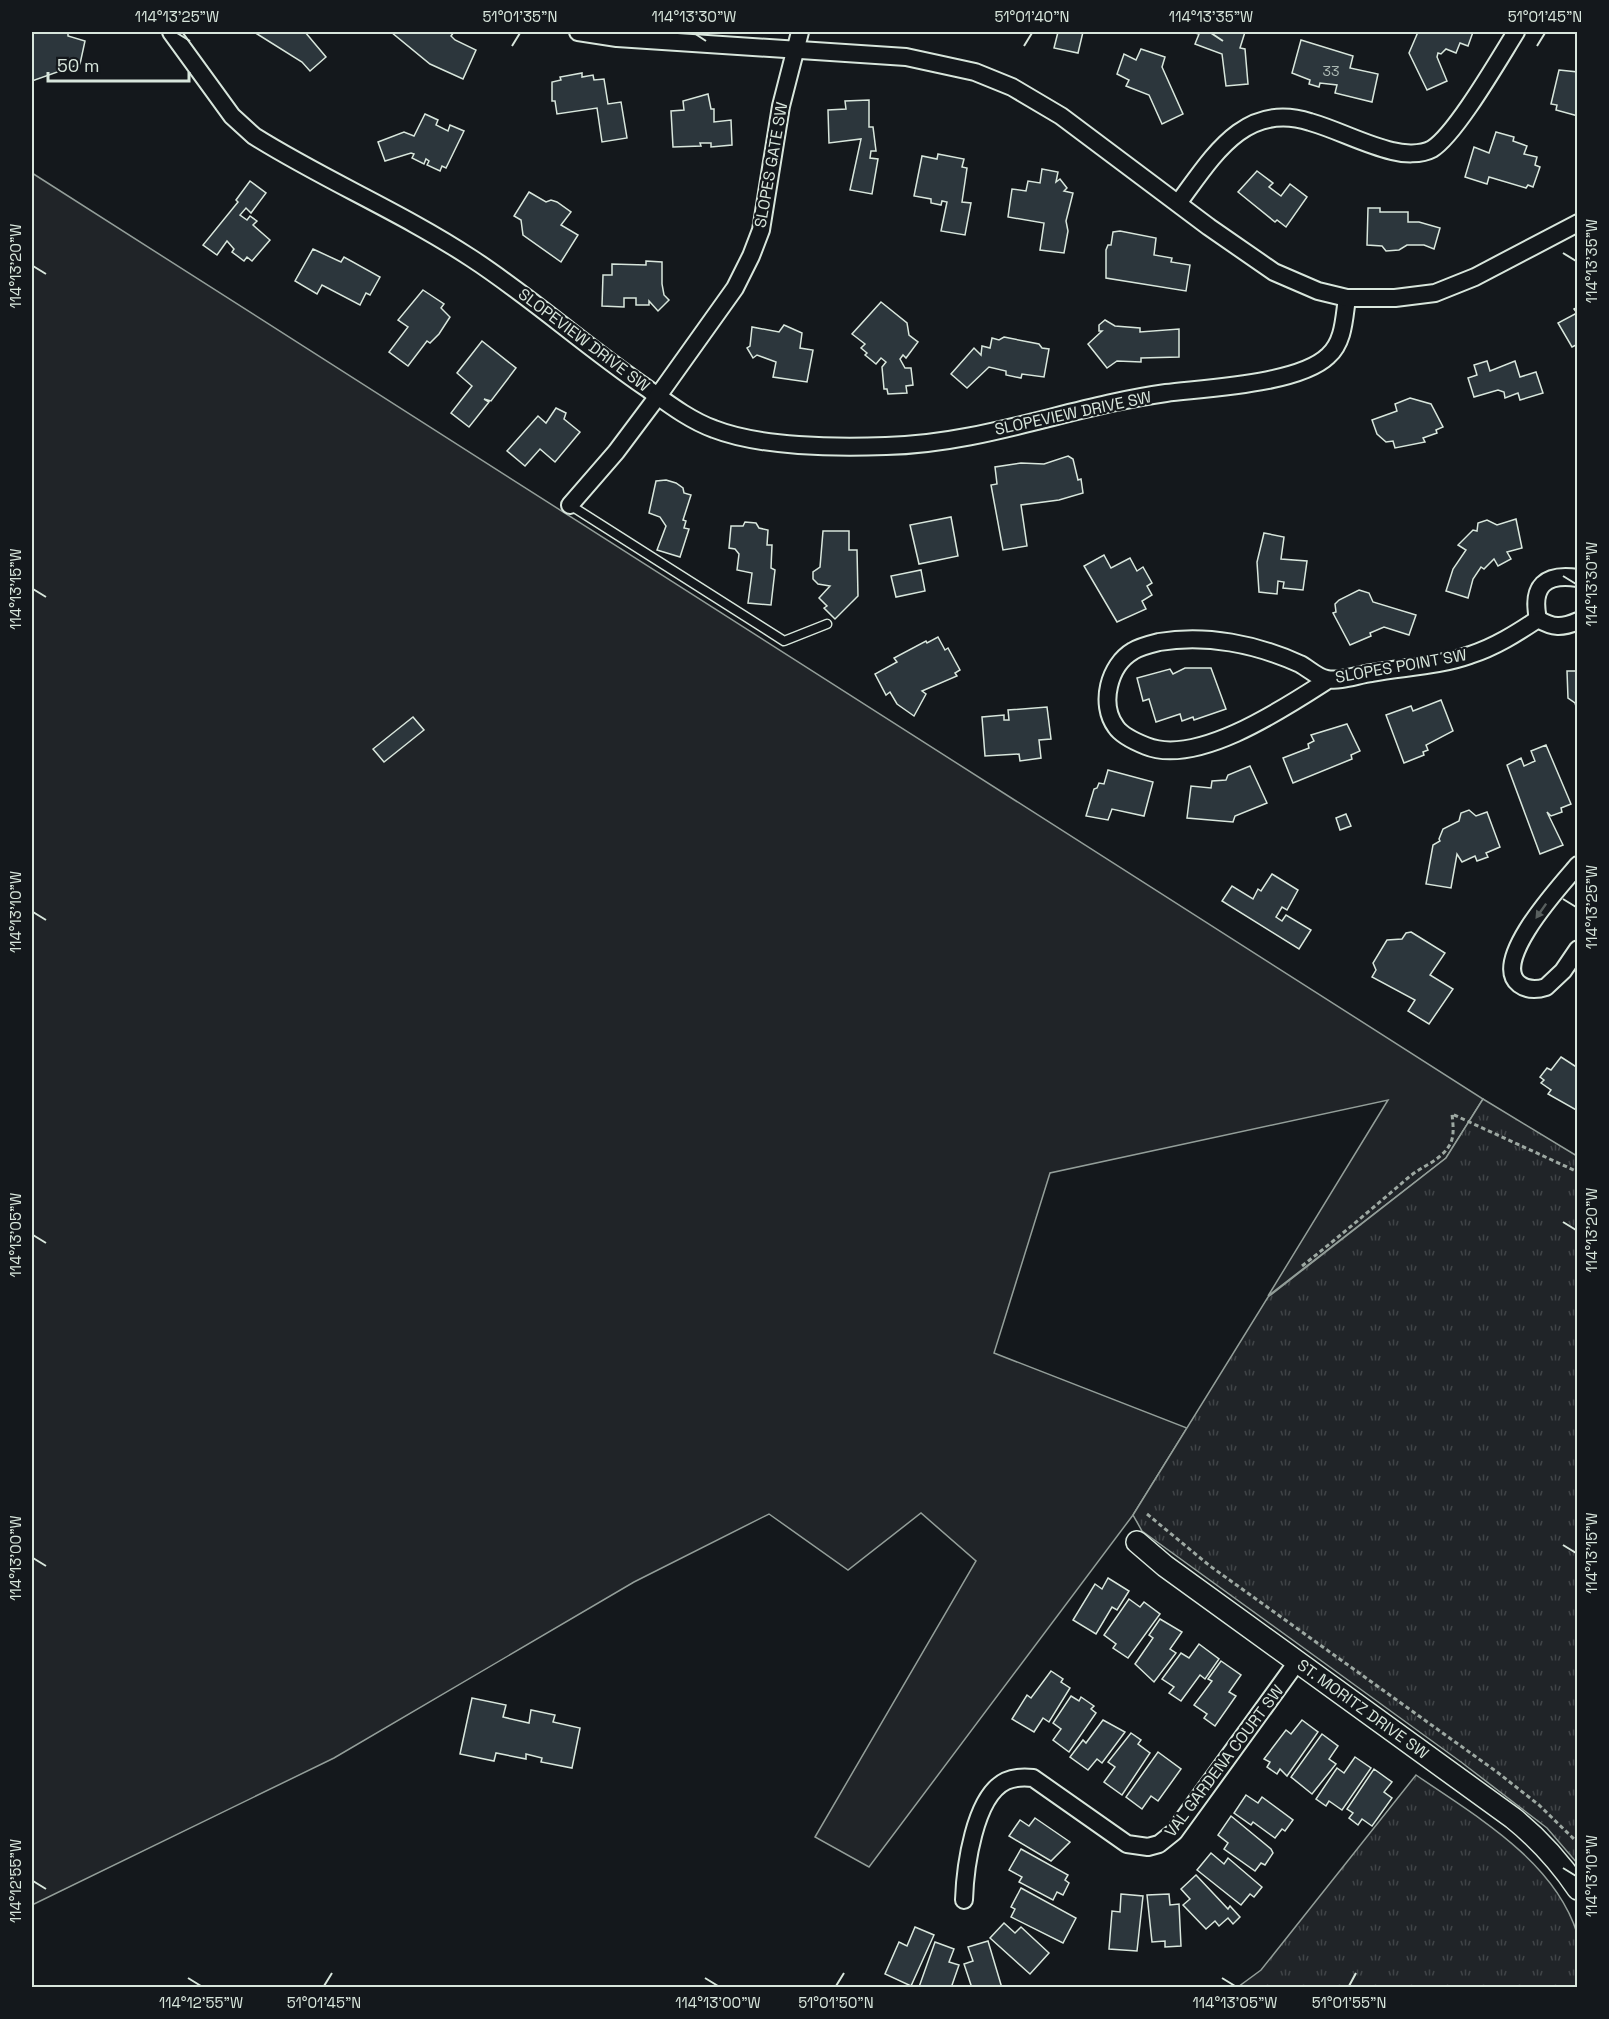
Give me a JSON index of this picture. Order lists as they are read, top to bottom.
{
  "streets": {
    "street": [
      "SLOPES GATE SW",
      "SLOPEVIEW DRIVE SW",
      "SLOPES POINT SW",
      "ST. MORITZ DRIVE SW",
      "VAL GARDENA COURT SW"
    ]
  },
  "crossings": [
    ["SLOPES GATE SW", "SLOPEVIEW DRIVE SW"],
    ["ST. MORITZ DRIVE SW", "VAL GARDENA COURT SW"]
  ],
  "house_numbers": ["33"],
  "scale_bar": "50 m",
  "coordinates": [
    "114°13'25\"W",
    "51°01'35\"N",
    "114°13'30\"W",
    "51°01'40\"N",
    "114°13'35\"W",
    "51°01'45\"N",
    "114°13'20\"W",
    "114°13'15\"W",
    "114°13'10\"W",
    "114°13'05\"W",
    "114°13'00\"W",
    "114°12'55\"W",
    "51°01'50\"N",
    "51°01'55\"N"
  ]
}
